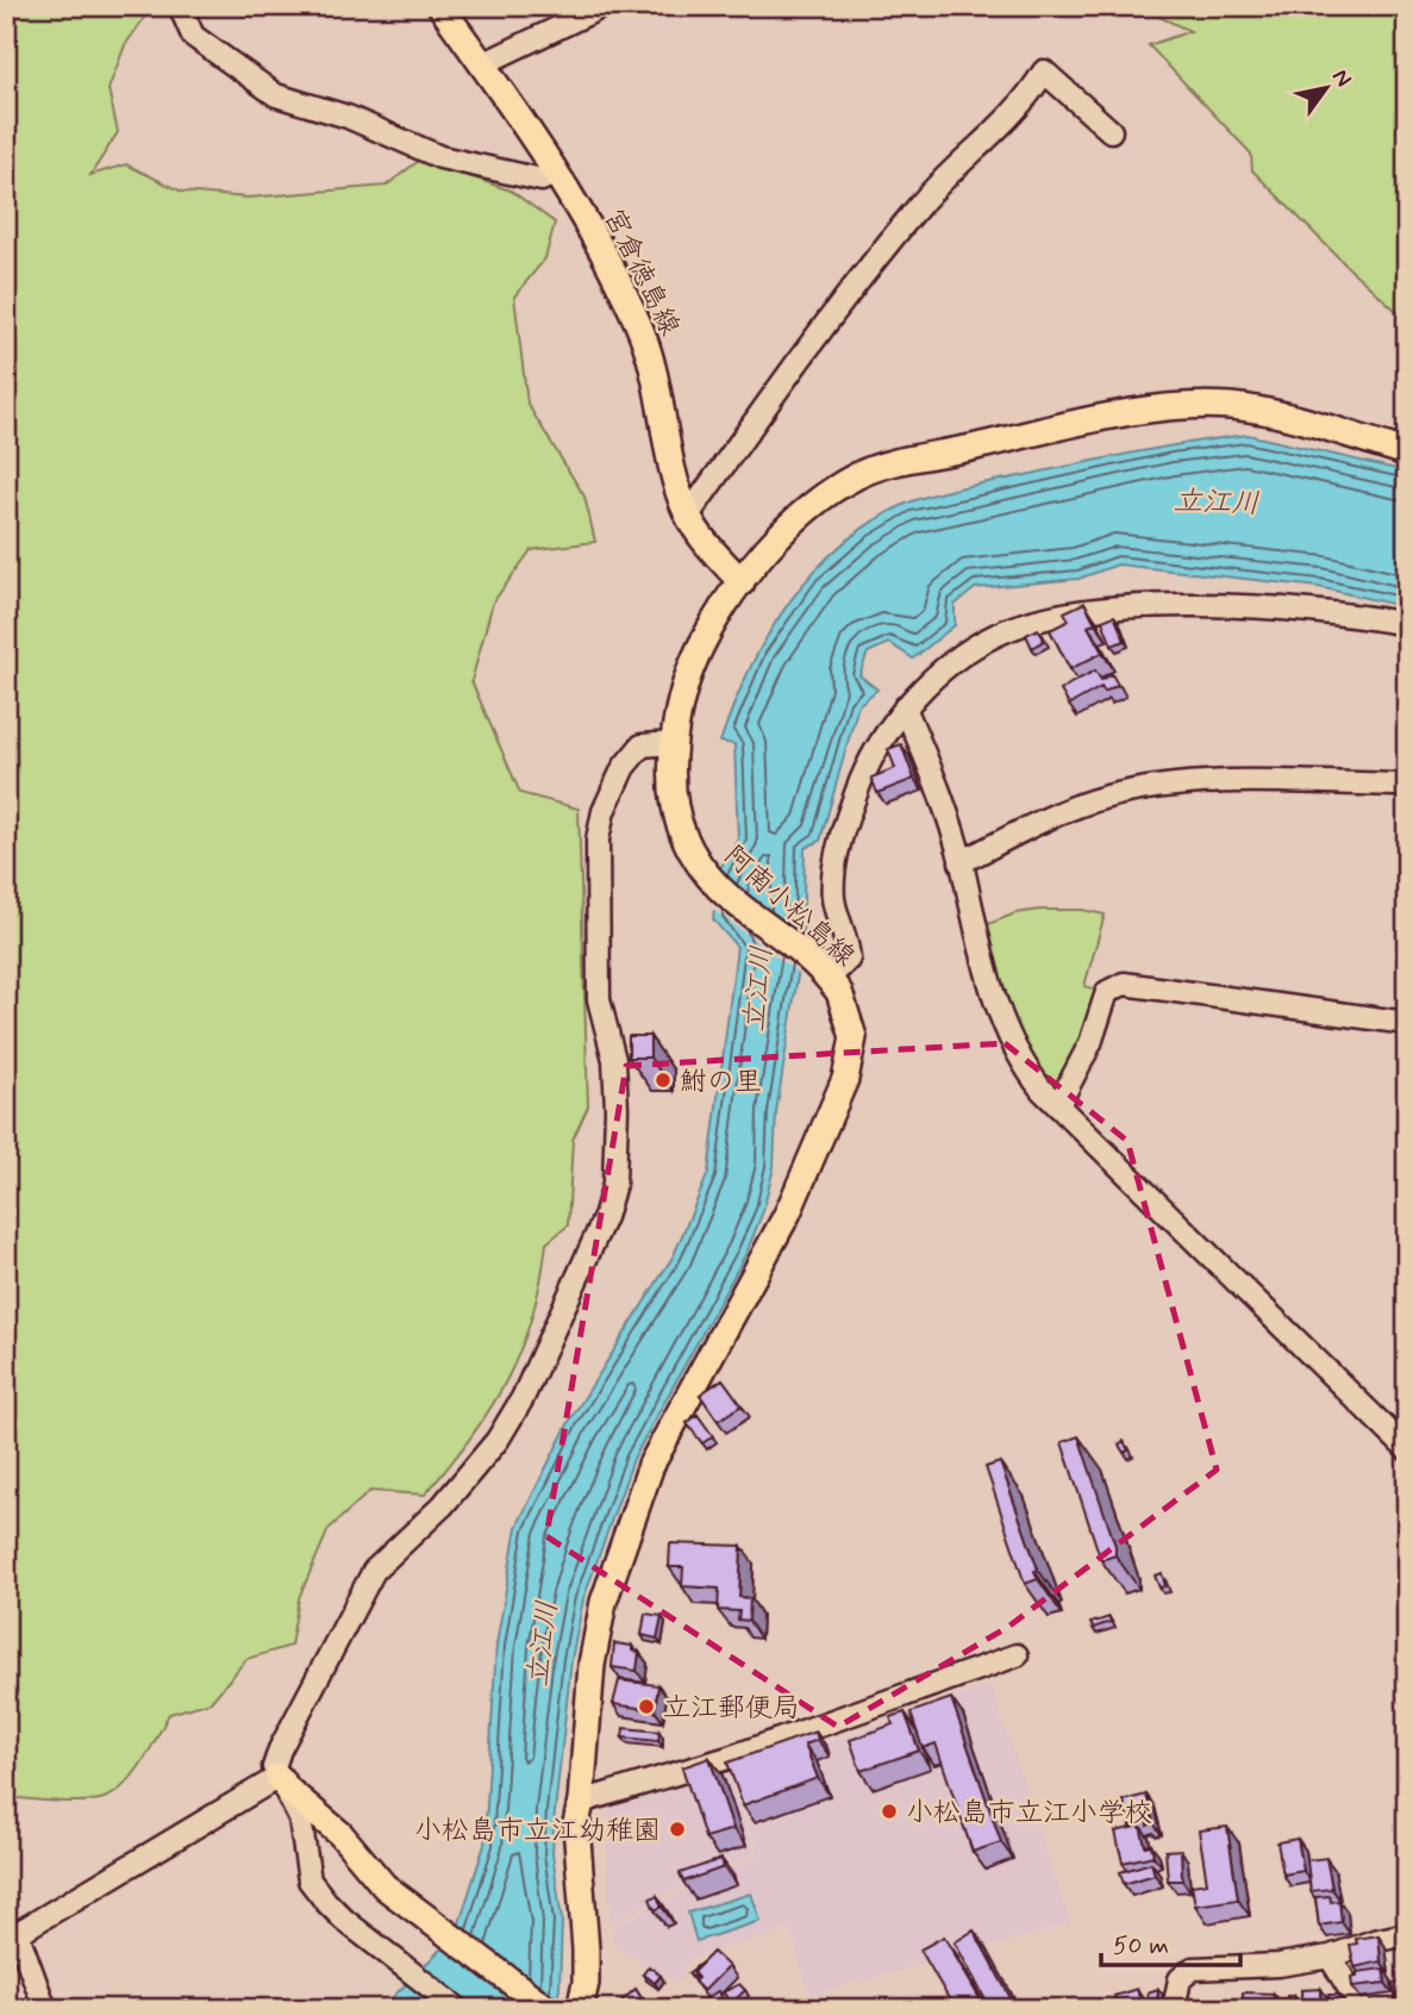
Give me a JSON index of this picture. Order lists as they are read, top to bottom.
{
  "streets": {
    "main road": ["宮倉徳島線", "阿南小松島線"]
  },
  "crossings": [
    ["宮倉徳島線", "阿南小松島線"]
  ],
  "water": ["立江川"],
  "places": [
    "鮒の里",
    "立江郵便局",
    "小松島市立江小学校",
    "小松島市立江幼稚園"
  ],
  "scale_bar": "50 m",
  "north": "top right"
}
